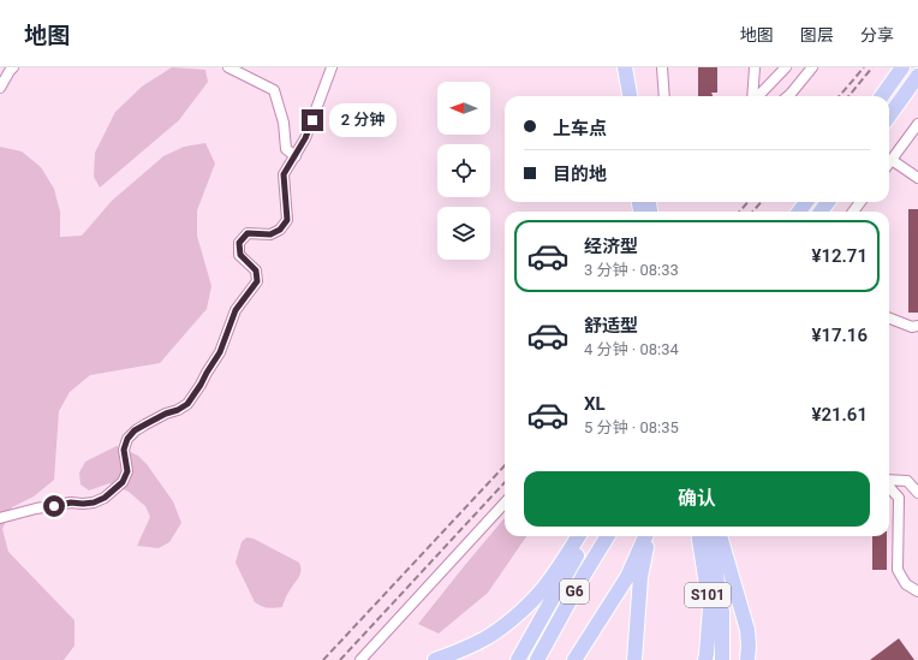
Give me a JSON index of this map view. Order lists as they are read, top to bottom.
{
  "streets": {
    "highway": ["G6", "S101"]
  },
  "north": "left",
  "page": {
    "header": "地图",
    "nav": ["地图", "图层", "分享"],
    "banner": ["上车点", "目的地"],
    "bubble": "2 分钟",
    "list": [
      {
        "name": "经济型",
        "note": "3 分钟 · 08:33",
        "value": "¥12.71"
      },
      {
        "name": "舒适型",
        "note": "4 分钟 · 08:34",
        "value": "¥17.16"
      },
      {
        "name": "XL",
        "note": "5 分钟 · 08:35",
        "value": "¥21.61"
      }
    ],
    "buttons": "确认"
  }
}
